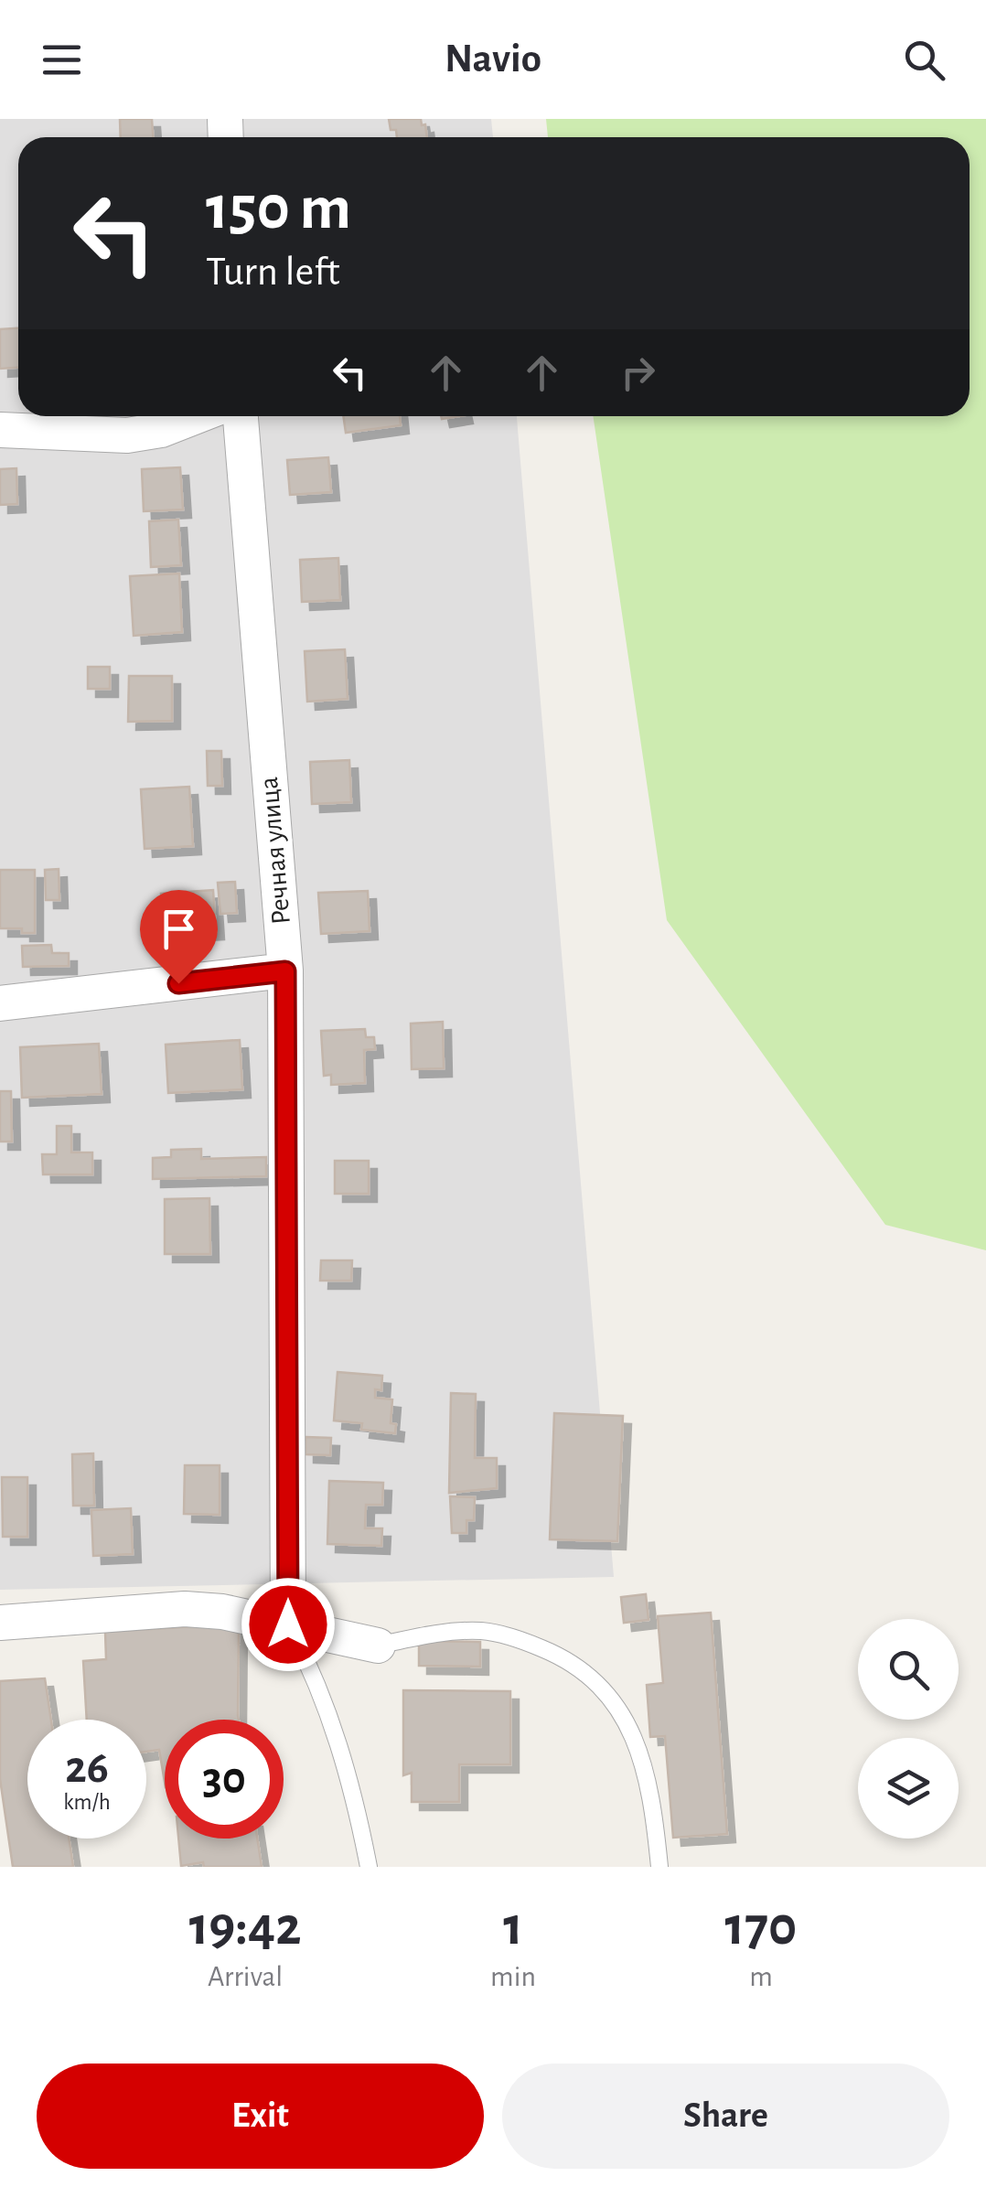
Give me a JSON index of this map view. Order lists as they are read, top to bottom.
{
  "streets": {
    "street": ["Речная улица"]
  },
  "page": {
    "header": "Navio",
    "turn": ["150 m", "Turn left"],
    "speed": "26 km/h",
    "limit": "30",
    "eta": [
      "19:42",
      "Arrival",
      "1",
      "min",
      "170",
      "m"
    ],
    "buttons": ["Exit", "Share"]
  }
}
